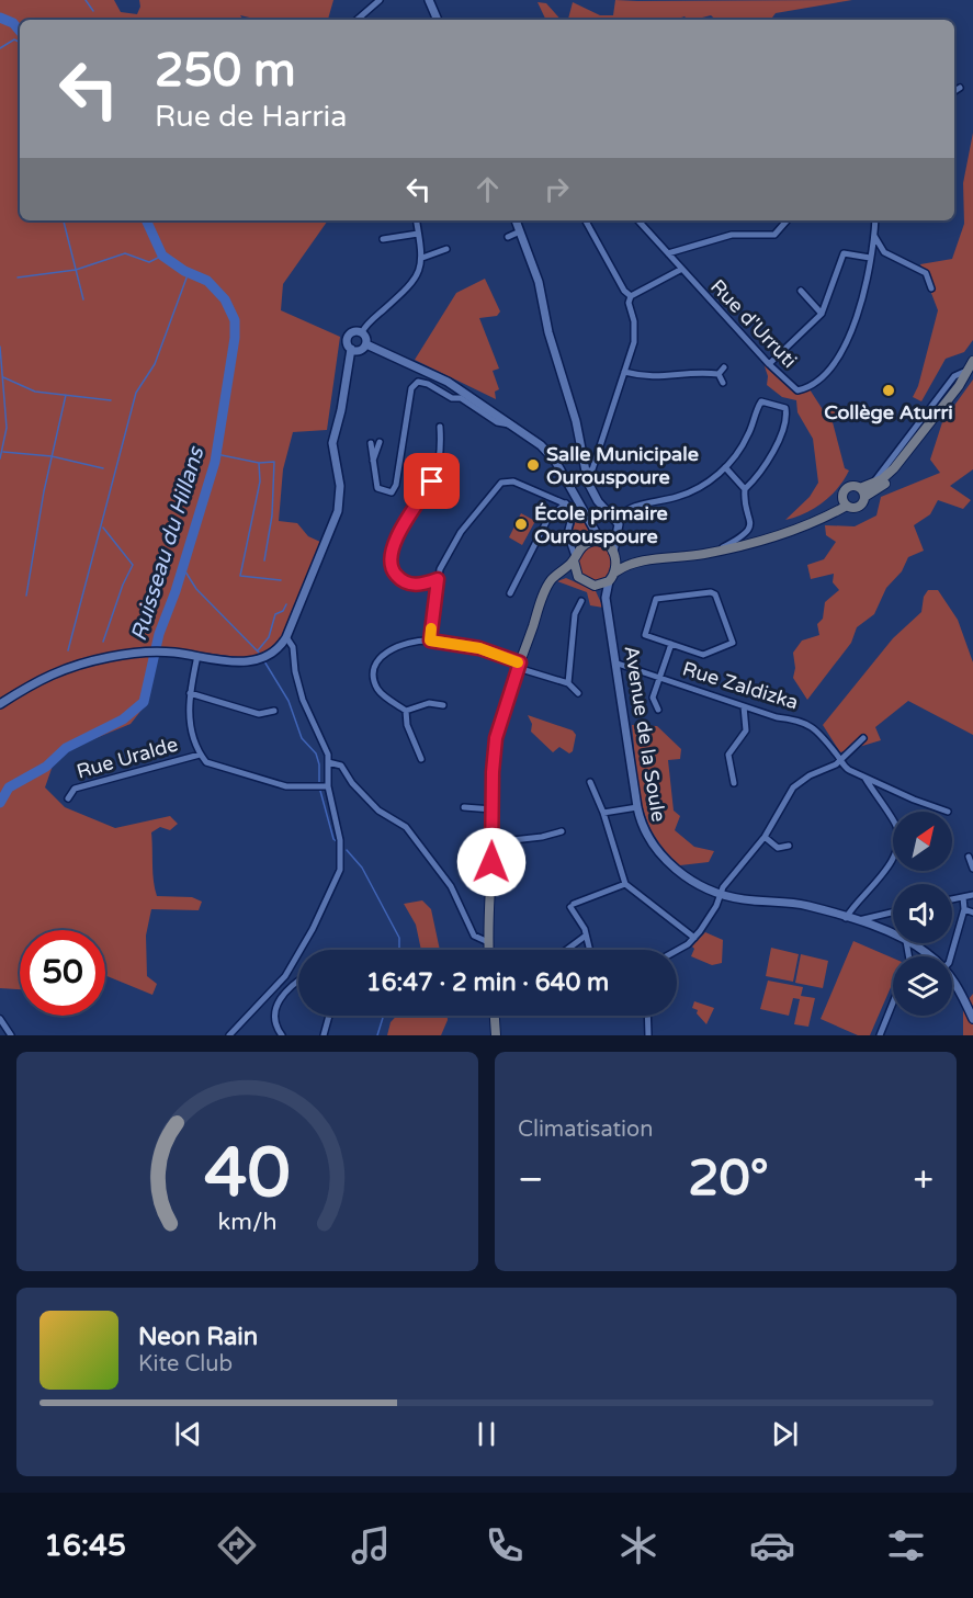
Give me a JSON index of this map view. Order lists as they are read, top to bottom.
{
  "streets": {
    "street": [
      "Rue d'Urruti",
      "Rue Zaldizka",
      "Avenue de la Soule",
      "Rue Uralde"
    ]
  },
  "crossings": [
    ["Rue Zaldizka", "Avenue de la Soule"]
  ],
  "water": ["Ruisseau du Hillans"],
  "places": ["Collège Aturri", "Salle Municipale Ourouspoure", "École primaire Ourouspoure"],
  "north": "top right",
  "page": {
    "turn": ["250 m", "Rue de Harria"],
    "limit": "50",
    "trip": "16:47 · 2 min · 640 m",
    "tile": "Climatisation",
    "heat": ["−", "20°", "+"],
    "song": ["Neon Rain", "Kite Club"],
    "tabs": "16:45",
    "gauge": ["40", "km/h"]
  }
}
